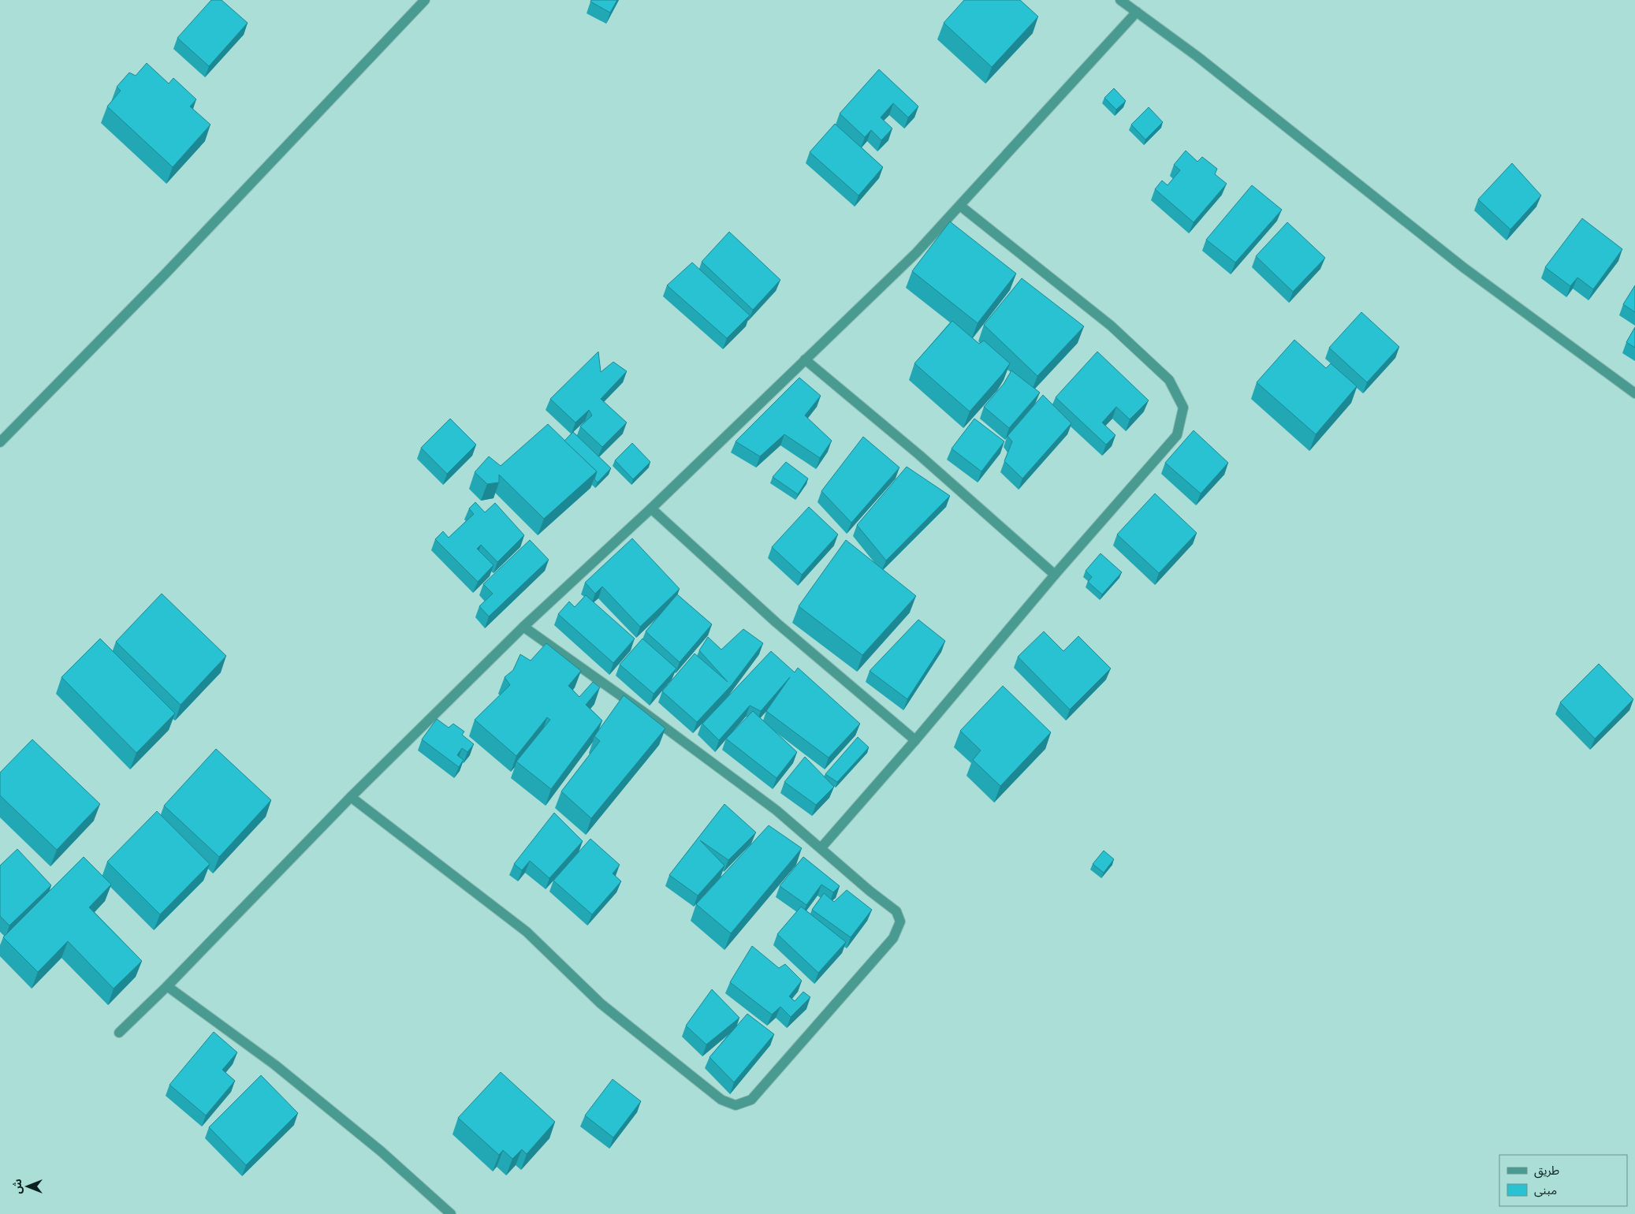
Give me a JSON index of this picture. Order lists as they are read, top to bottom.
{
  "legend": ["طريق", "مبنى"],
  "north": "left"
}
